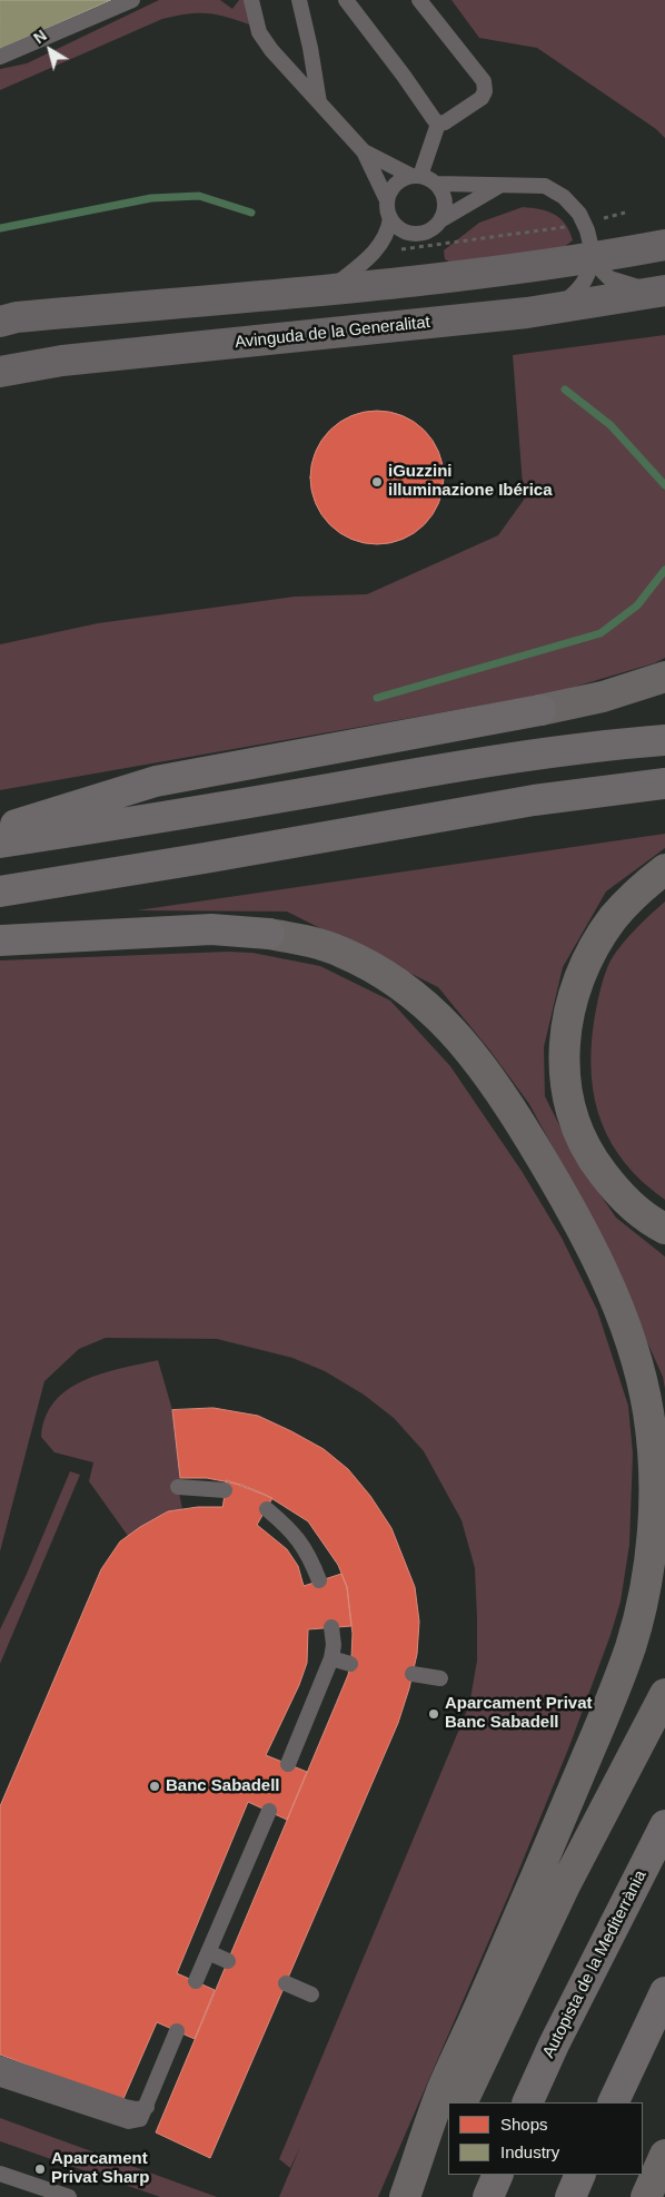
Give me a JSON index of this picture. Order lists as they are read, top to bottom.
{
  "streets": {
    "highway": ["Autopista de la Mediterrània"],
    "street": ["Avinguda de la Generalitat"]
  },
  "places": [
    "iGuzzini illuminazione Ibérica",
    "Aparcament Privat Banc Sabadell",
    "Banc Sabadell",
    "Aparcament Privat Sharp"
  ],
  "legend": ["Shops", "Industry"],
  "north": "top left"
}
